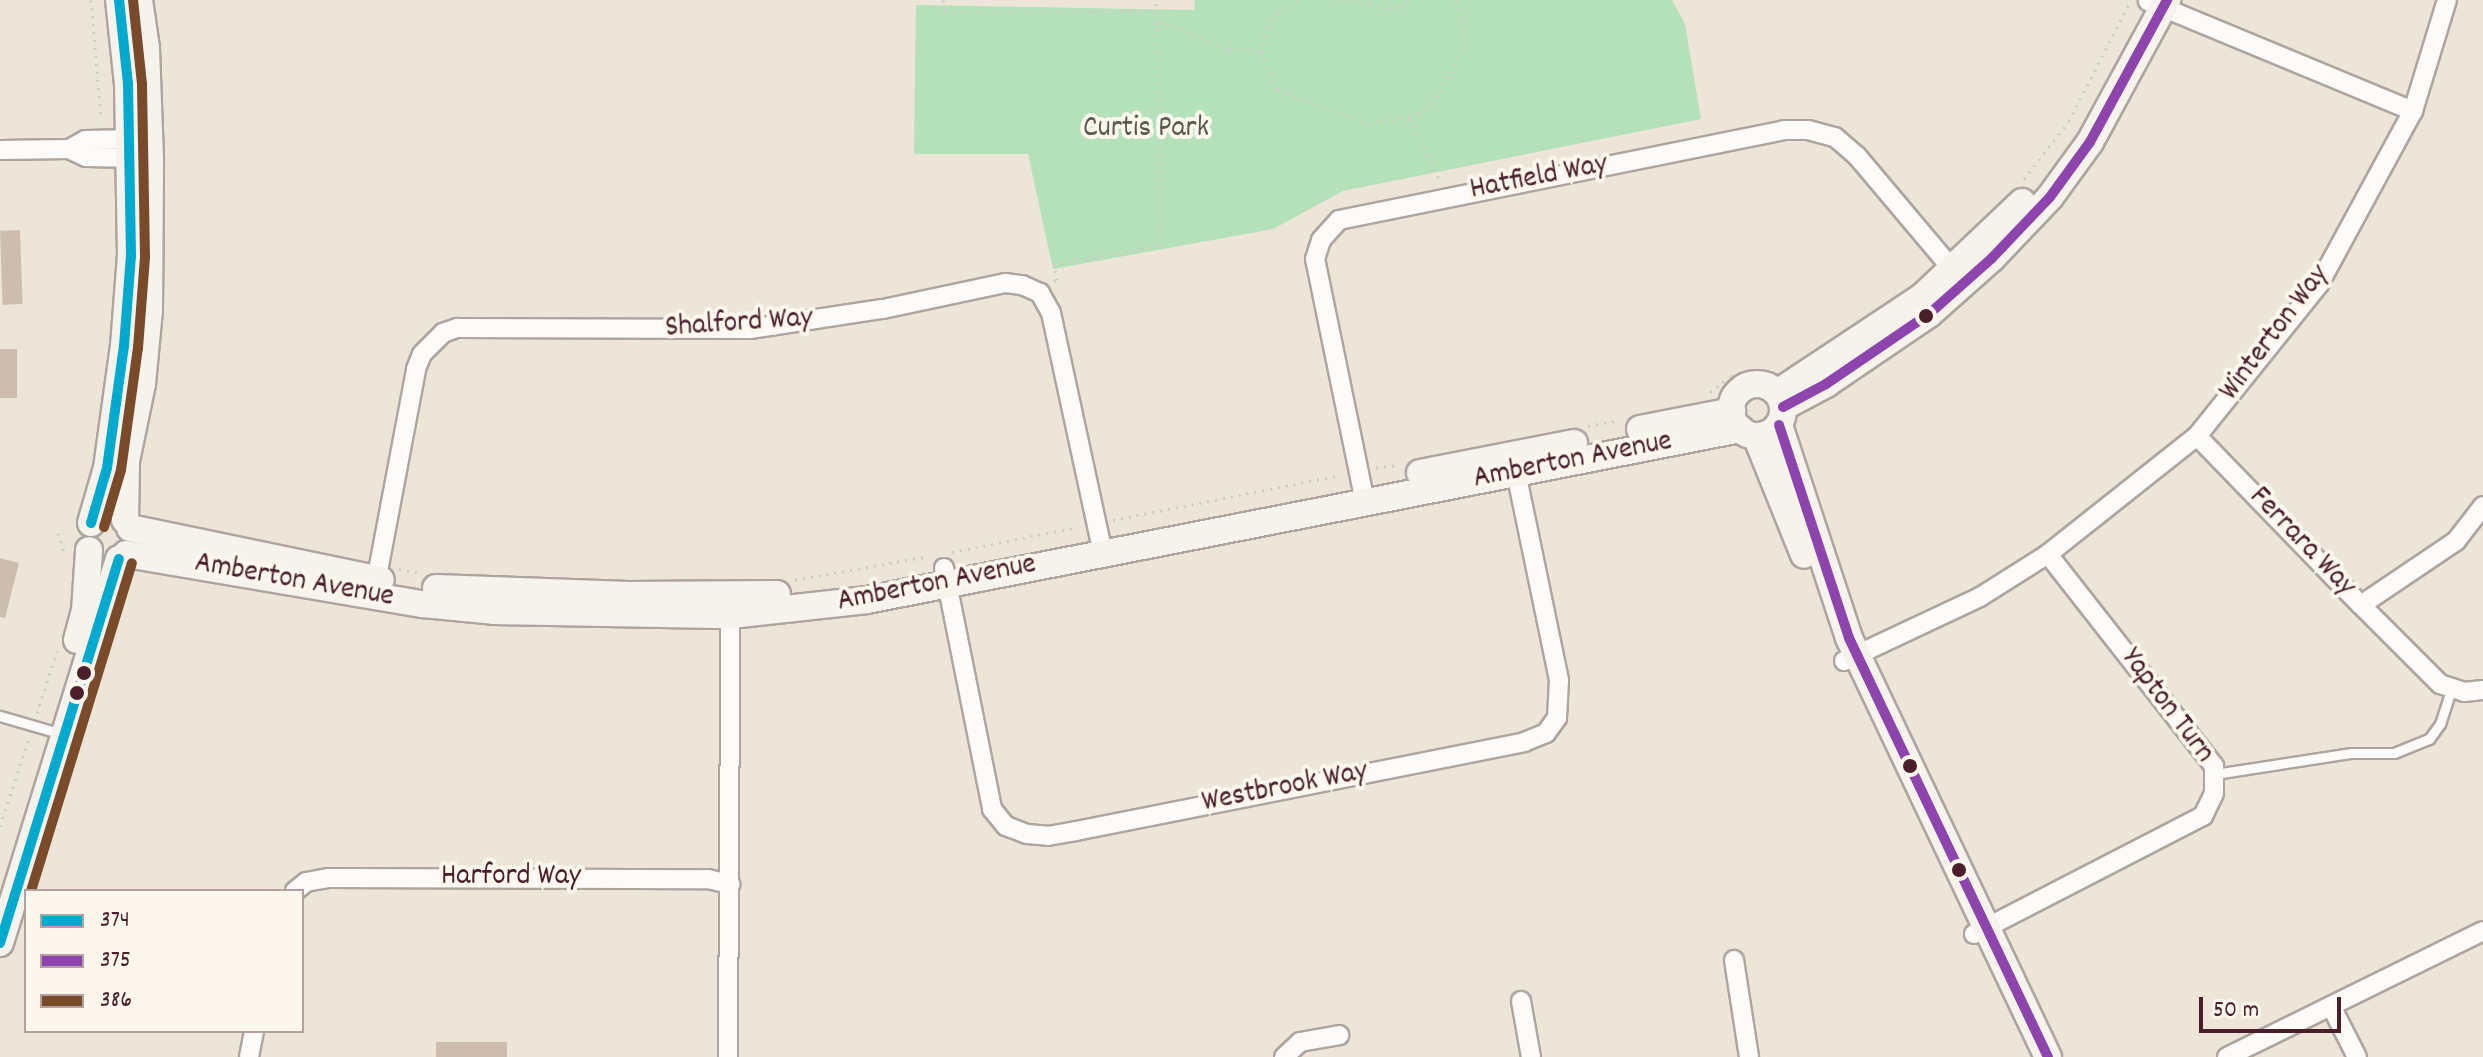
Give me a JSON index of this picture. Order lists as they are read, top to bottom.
{
  "streets": {
    "street": [
      "Hatfield Way",
      "Shalford Way",
      "Winterton Way",
      "Amberton Avenue",
      "Ferrara Way",
      "Yapton Turn",
      "Westbrook Way",
      "Harford Way"
    ]
  },
  "crossings": [
    ["Hatfield Way", "Amberton Avenue"],
    ["Shalford Way", "Amberton Avenue"],
    ["Winterton Way", "Ferrara Way"],
    ["Winterton Way", "Yapton Turn"],
    ["Amberton Avenue", "Westbrook Way"]
  ],
  "parks": ["Curtis Park"],
  "lines": ["transit line 374", "transit line 375", "transit line 386"],
  "legend": ["374", "375", "386"],
  "scale_bar": "50 m"
}
